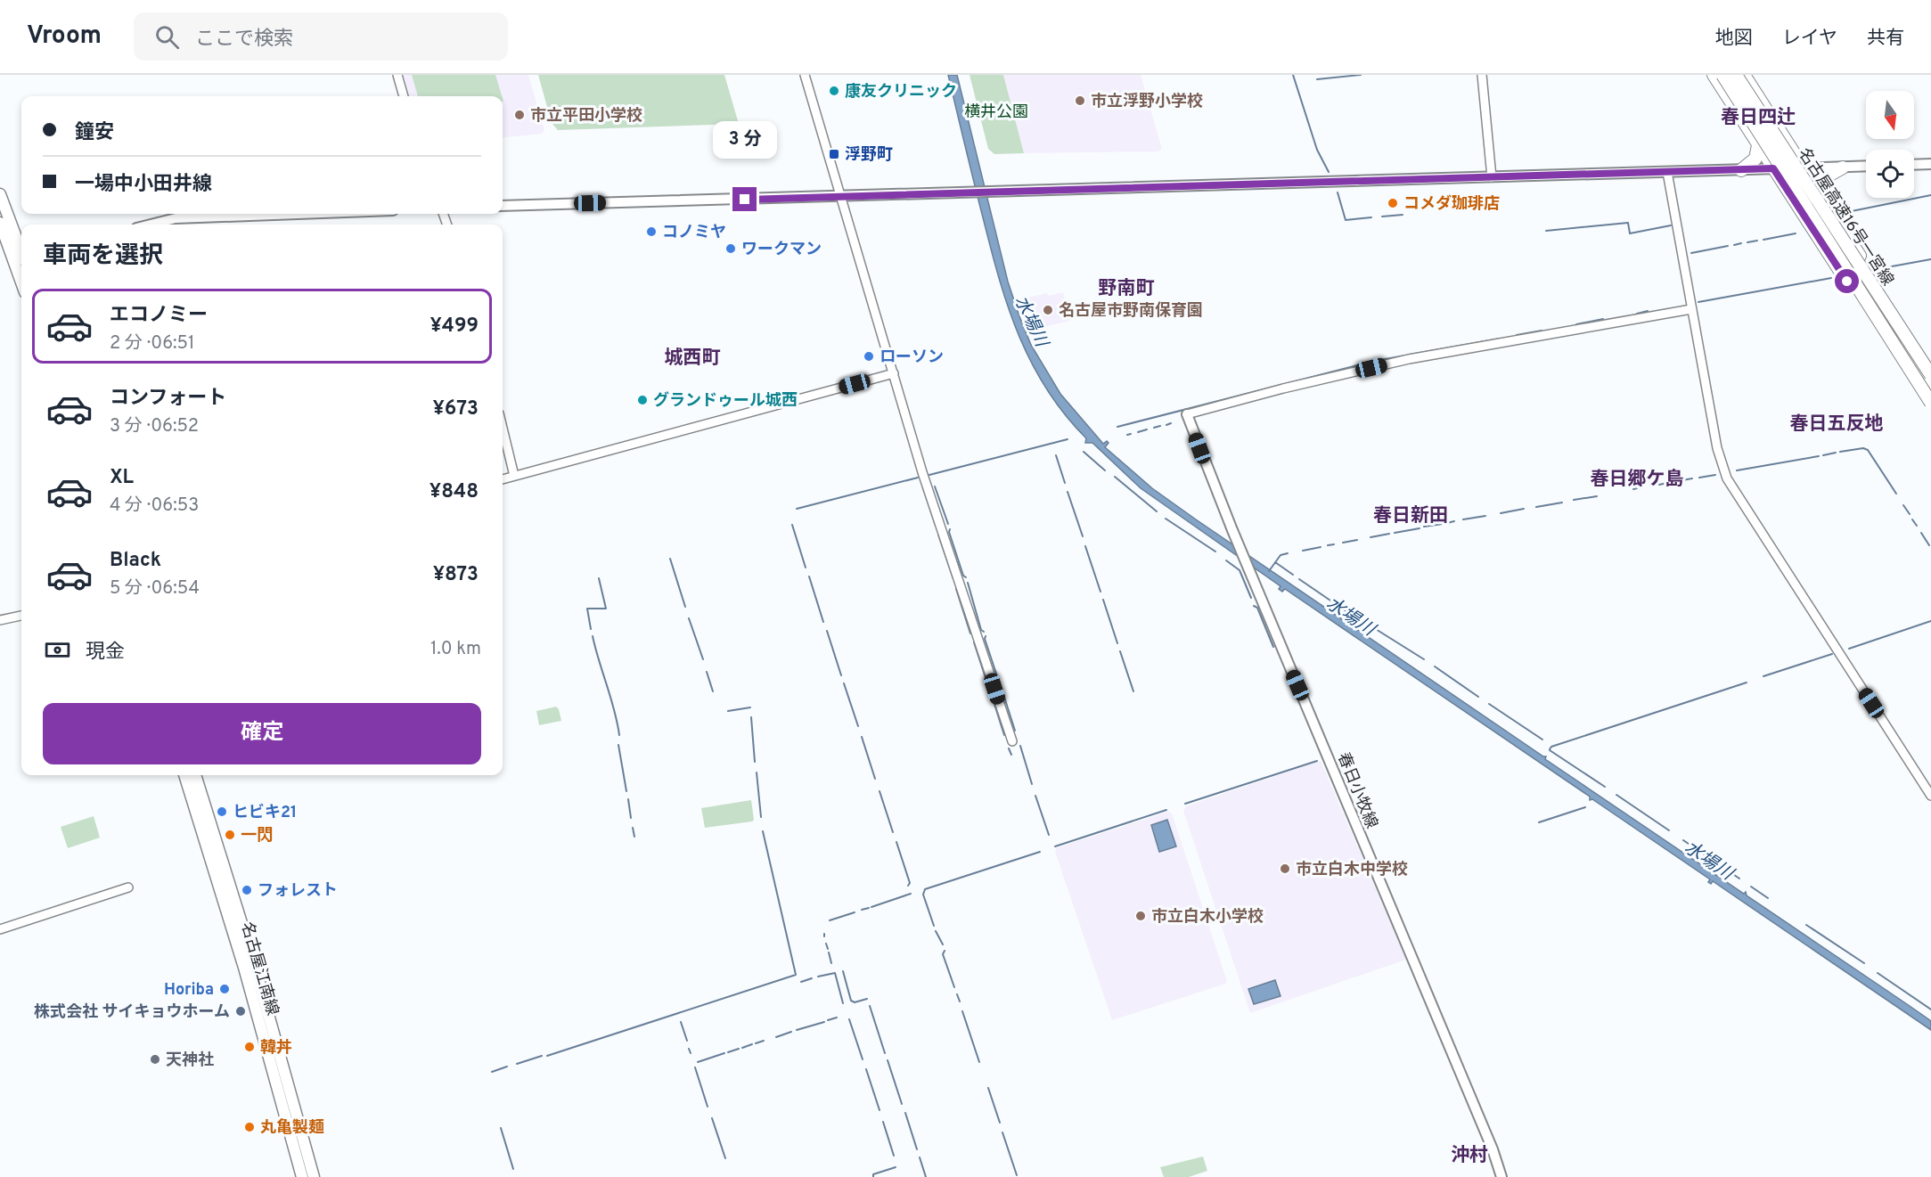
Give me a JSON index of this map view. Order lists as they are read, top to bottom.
{
  "streets": {
    "highway": ["名古屋高速16号一宮線"],
    "main road": ["春日小牧線", "名古屋江南線"]
  },
  "districts": [
    "春日四辻",
    "野南町",
    "城西町",
    "春日五反地",
    "春日郷ケ島",
    "春日新田",
    "沖村"
  ],
  "water": ["水場川"],
  "parks": ["横井公園"],
  "places": {
    "other": [
      "康友クリニック",
      "市立浮野小学校",
      "市立平田小学校",
      "コメダ珈琲店",
      "コノミヤ",
      "ワークマン",
      "名古屋市野南保育園",
      "ローソン",
      "グランドゥール城西",
      "ヒビキ21",
      "一閃",
      "市立白木中学校",
      "フォレスト",
      "市立白木小学校",
      "Horiba",
      "株式会社 サイキョウホーム",
      "韓丼",
      "天神社",
      "丸亀製麺"
    ],
    "transit": ["浮野町"]
  },
  "north": "bottom",
  "page": {
    "header": "Vroom",
    "search": "ここで検索",
    "nav": ["地図", "レイヤ", "共有"],
    "banner": ["鐘安", "一場中小田井線"],
    "bubble": "3 分",
    "heading": "車両を選択",
    "list": [
      {
        "name": "エコノミー",
        "note": "2 分 · 06:51",
        "value": "¥499"
      },
      {
        "name": "コンフォート",
        "note": "3 分 · 06:52",
        "value": "¥673"
      },
      {
        "name": "XL",
        "note": "4 分 · 06:53",
        "value": "¥848"
      },
      {
        "name": "Black",
        "note": "5 分 · 06:54",
        "value": "¥873"
      }
    ],
    "pay": ["現金", "1.0 km"],
    "buttons": "確定"
  }
}
